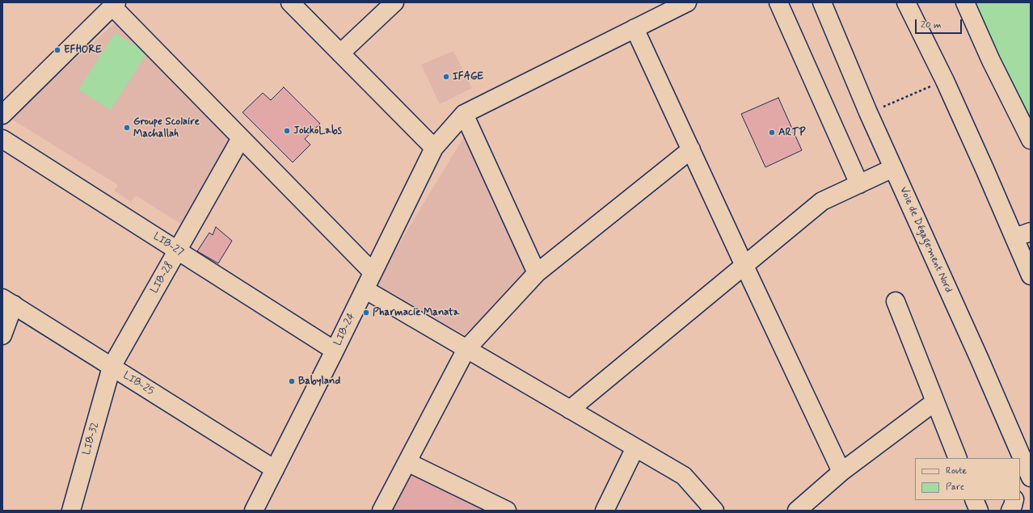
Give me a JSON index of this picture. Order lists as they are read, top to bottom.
{
  "streets": {
    "main road": [
      "Voie de Dégagement Nord",
      "LIB-27",
      "LIB-28",
      "LIB-24",
      "LIB-25",
      "LIB-32"
    ]
  },
  "crossings": [
    ["LIB-27", "LIB-28"],
    ["LIB-27", "LIB-24"],
    ["LIB-28", "LIB-25"],
    ["LIB-28", "LIB-32"],
    ["LIB-24", "LIB-25"],
    ["LIB-25", "LIB-32"]
  ],
  "places": [
    "EFHORE",
    "IFAGE",
    "Groupe Scolaire Machallah",
    "JokkoLabs",
    "ARTP",
    "Pharmacie Manata",
    "Babyland"
  ],
  "legend": ["Route", "Parc"],
  "scale_bar": "20 m"
}
